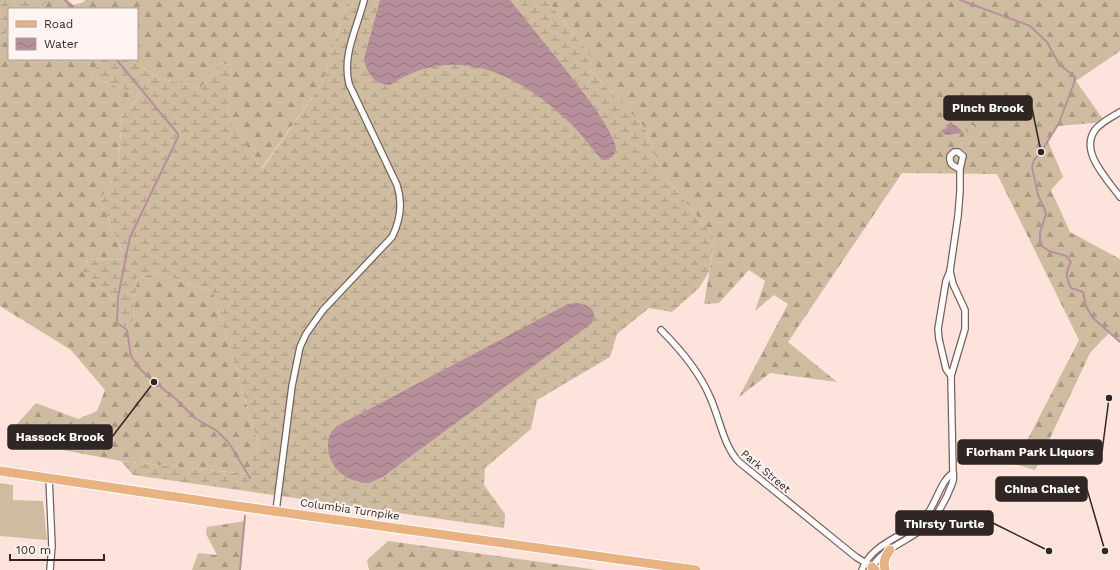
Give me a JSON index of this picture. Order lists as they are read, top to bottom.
{
  "streets": {
    "main road": ["Columbia Turnpike"],
    "street": ["Park Street"]
  },
  "places": [
    "Pinch Brook",
    "Hassock Brook",
    "Florham Park Liquors",
    "Thirsty Turtle",
    "China Chalet"
  ],
  "legend": ["Road", "Water"],
  "scale_bar": "100 m"
}
